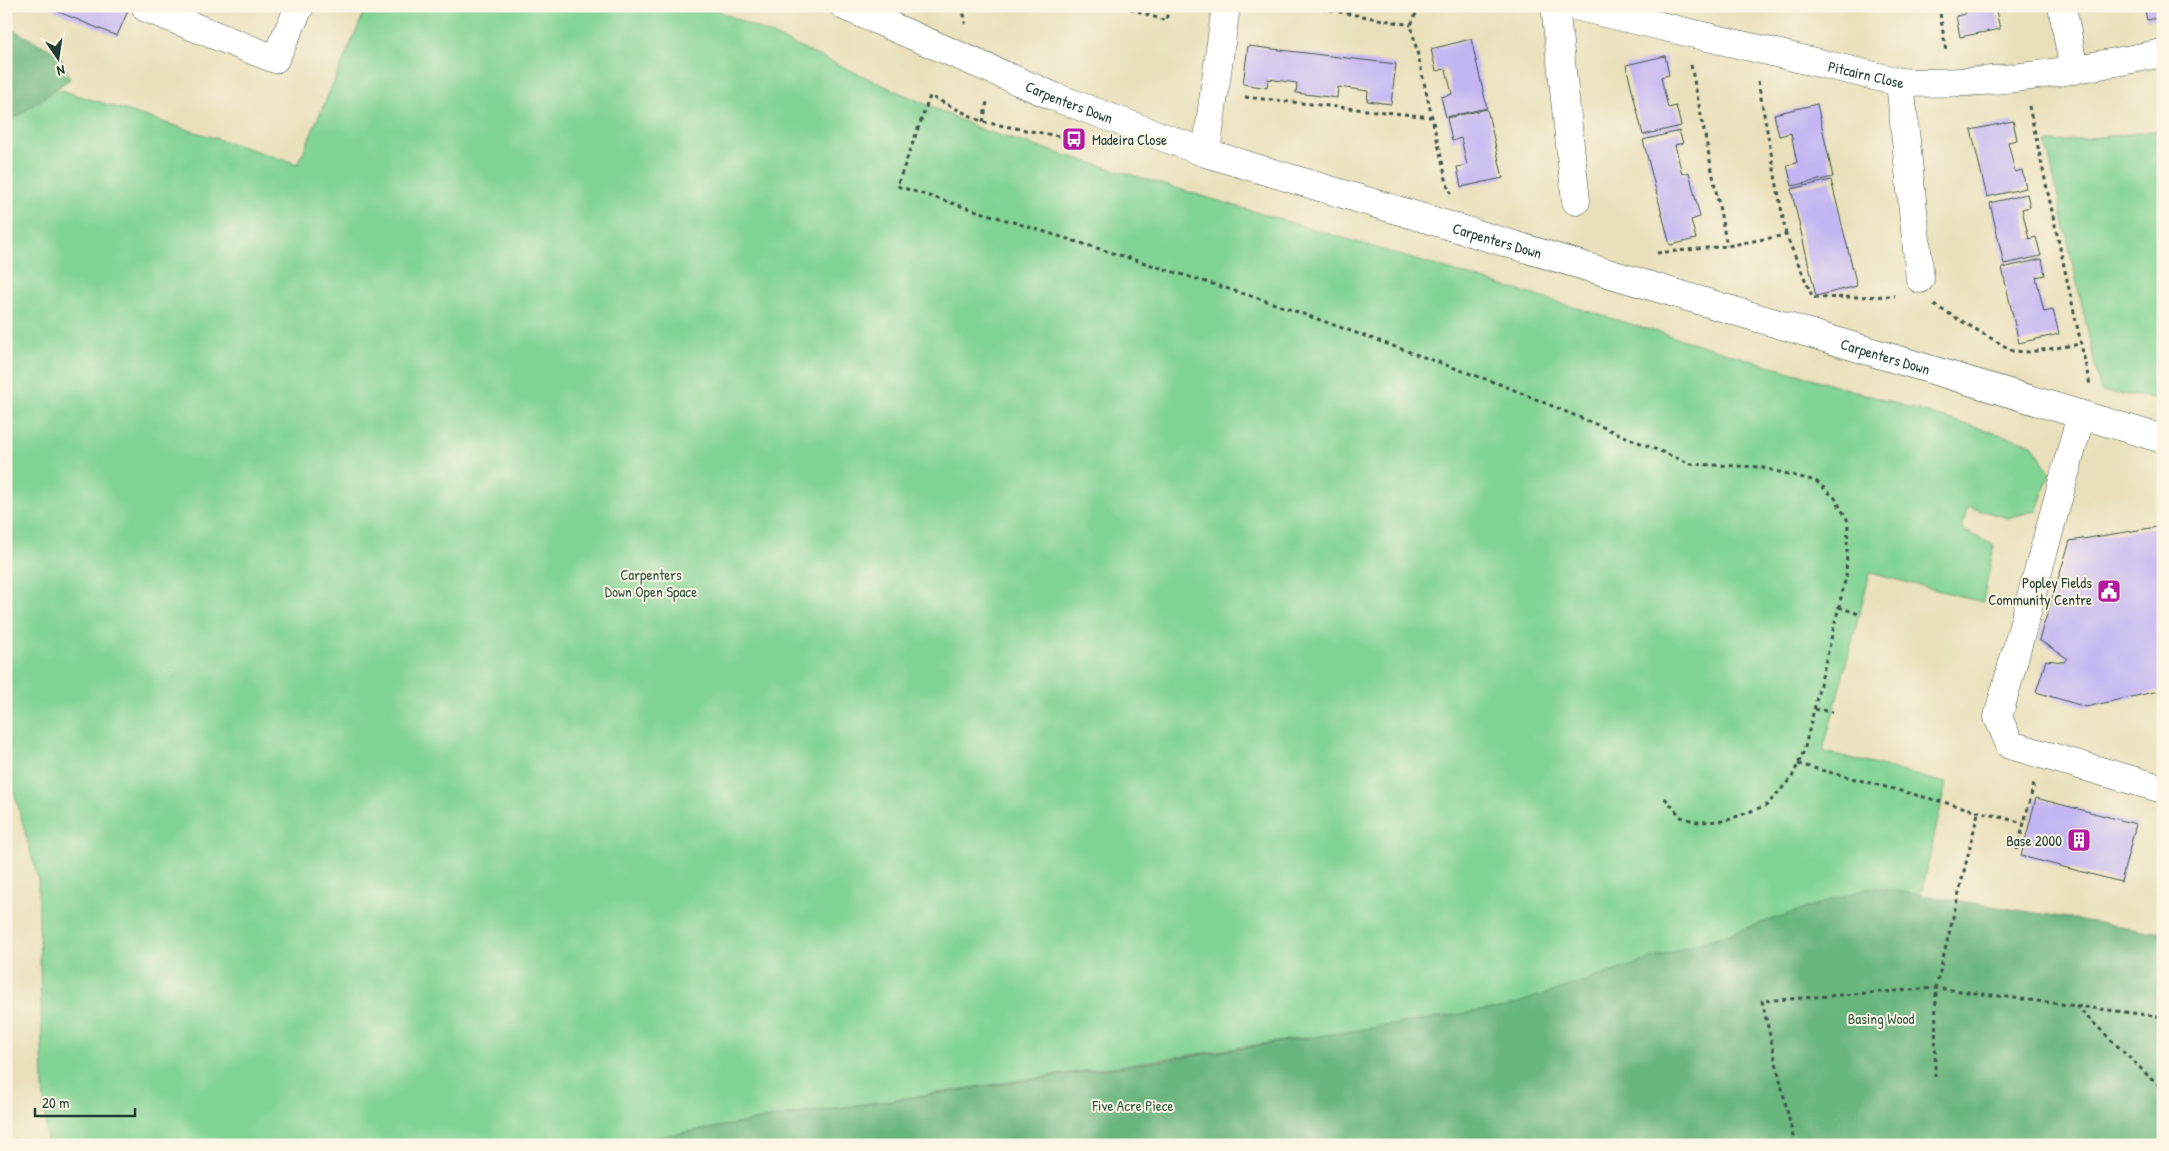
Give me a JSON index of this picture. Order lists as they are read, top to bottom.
{
  "streets": {
    "street": ["Pitcairn Close", "Carpenters Down"]
  },
  "parks": ["Carpenters Down Open Space", "Basing Wood", "Five Acre Piece"],
  "places": {
    "bus stop": ["Madeira Close"],
    "public building": ["Popley Fields Community Centre"],
    "building": ["Base 2000"]
  },
  "scale_bar": "20 m",
  "north": "bottom"
}
